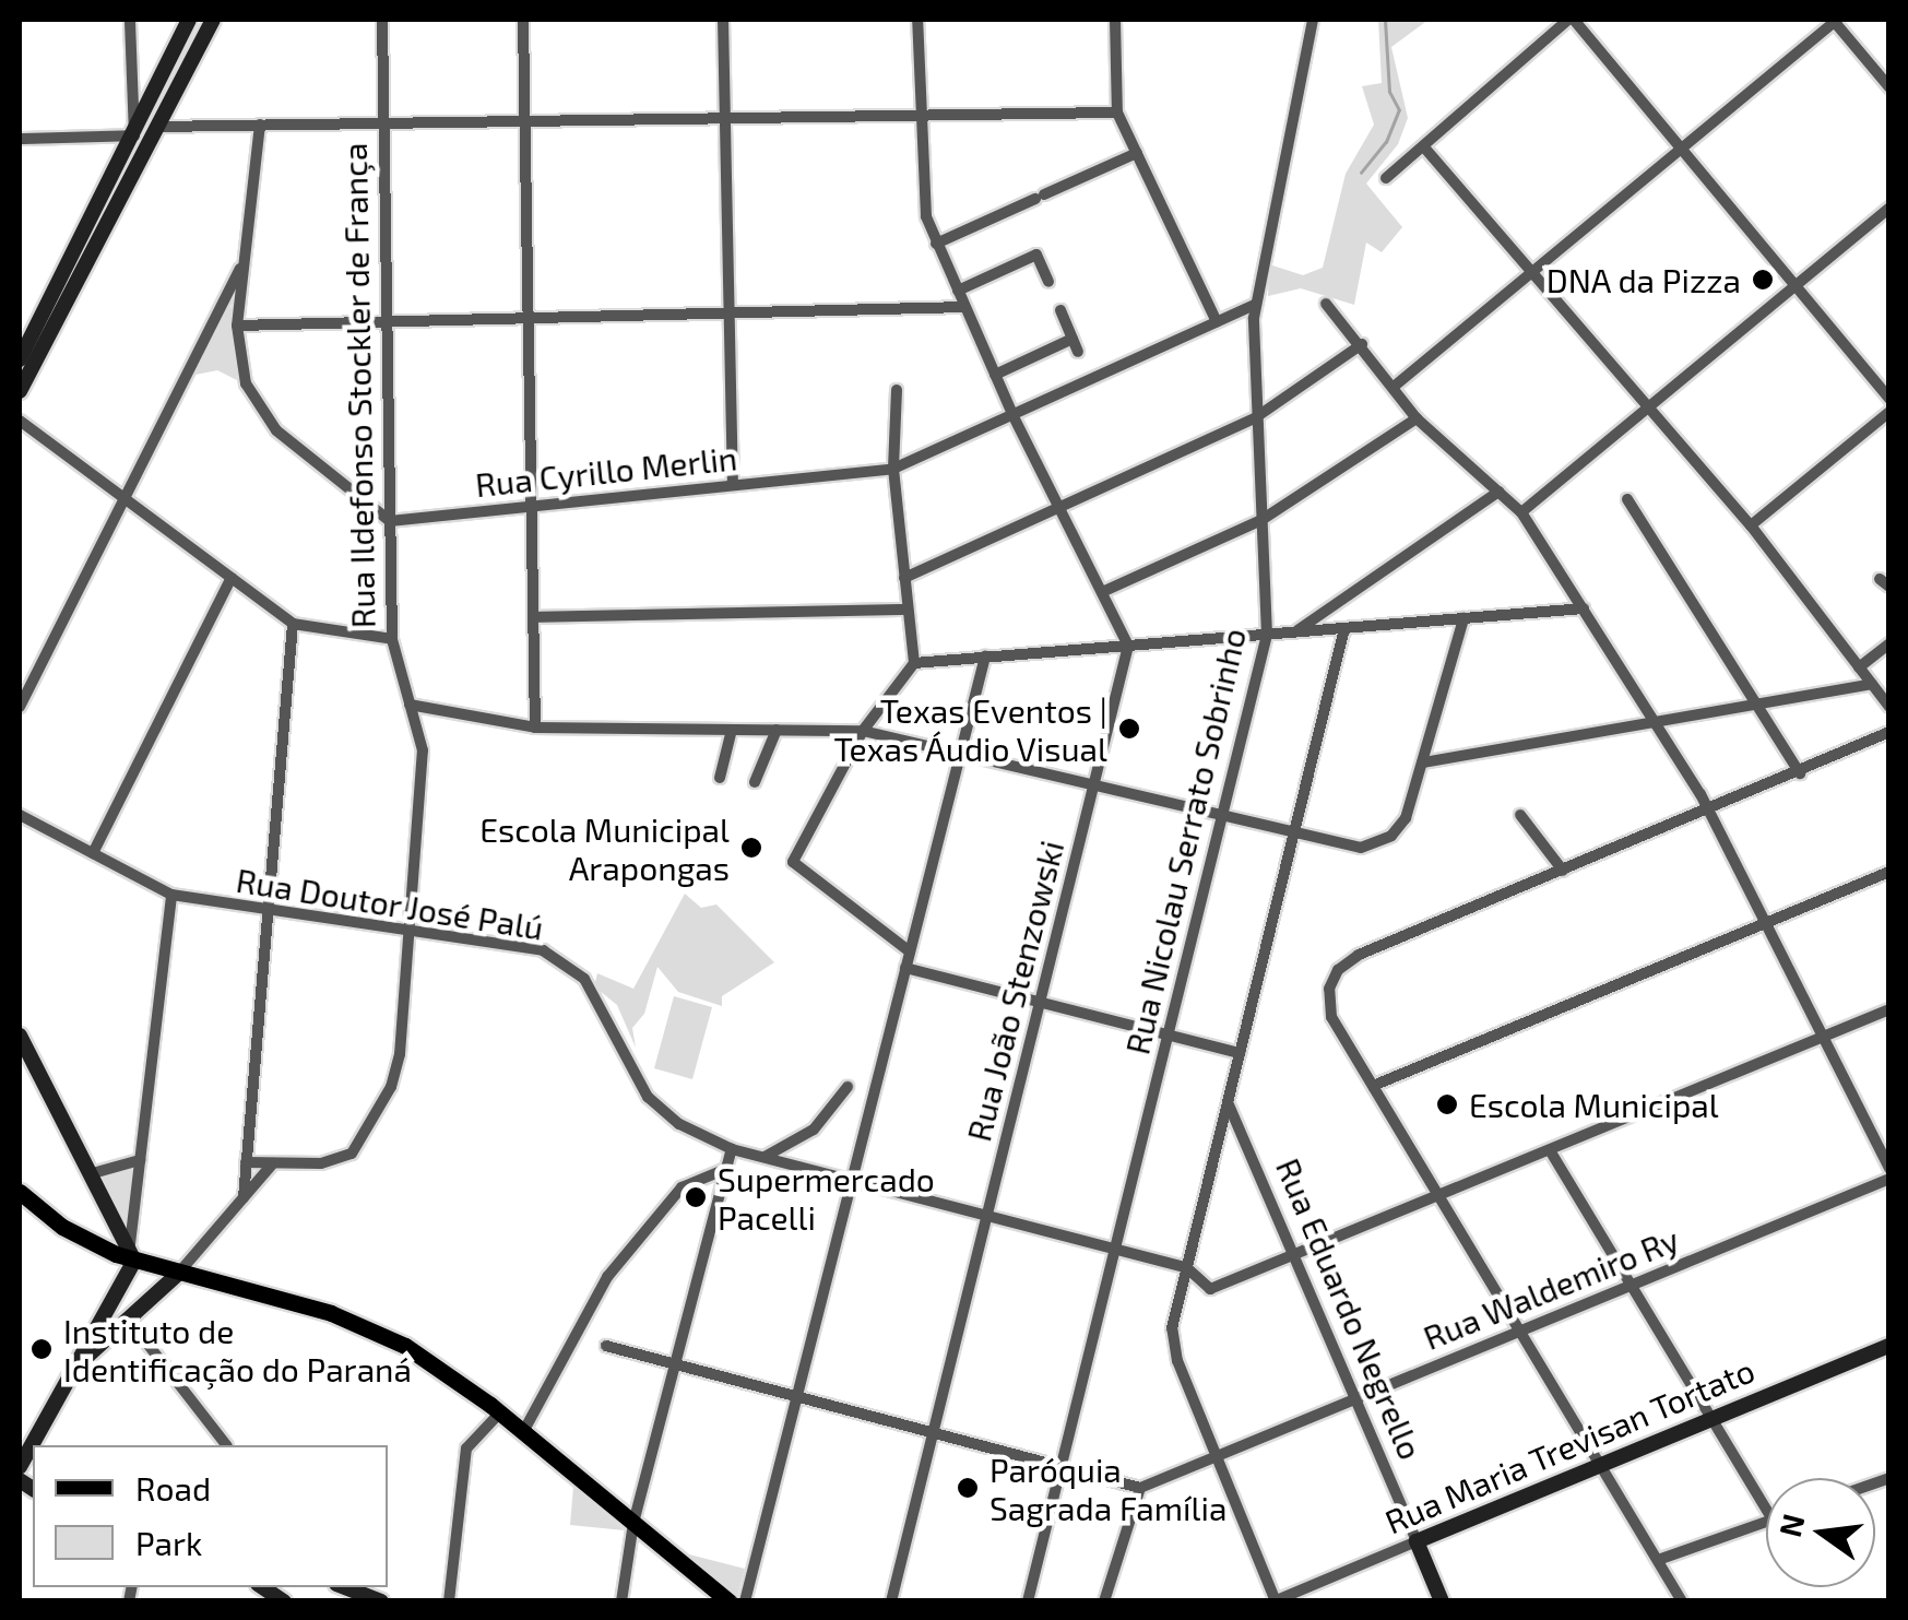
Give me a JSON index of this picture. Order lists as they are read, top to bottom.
{
  "streets": {
    "main road": ["Rua Eduardo Negrello", "Rua Maria Trevisan Tortato"],
    "street": [
      "Rua Ildefonso Stockler de França",
      "Rua Cyrillo Merlin",
      "Rua Nicolau Serrato Sobrinho",
      "Rua Doutor José Palú",
      "Rua João Stenzowski",
      "Rua Waldemiro Ry"
    ]
  },
  "crossings": [
    ["Rua Ildefonso Stockler de França", "Rua Cyrillo Merlin"],
    ["Rua Ildefonso Stockler de França", "Rua Doutor José Palú"],
    ["Rua Cyrillo Merlin", "Rua Nicolau Serrato Sobrinho"],
    ["Rua Nicolau Serrato Sobrinho", "Rua Doutor José Palú"],
    ["Rua Doutor José Palú", "Rua João Stenzowski"],
    ["Rua Doutor José Palú", "Rua Eduardo Negrello"],
    ["Rua Waldemiro Ry", "Rua Eduardo Negrello"],
    ["Rua Eduardo Negrello", "Rua Maria Trevisan Tortato"]
  ],
  "places": [
    "DNA da Pizza",
    "Texas Eventos | Texas Áudio Visual",
    "Escola Municipal Arapongas",
    "Escola Municipal",
    "Supermercado Pacelli",
    "Instituto de Identificação do Paraná",
    "Paróquia Sagrada Família"
  ],
  "legend": ["Road", "Park"],
  "north": "left"
}
